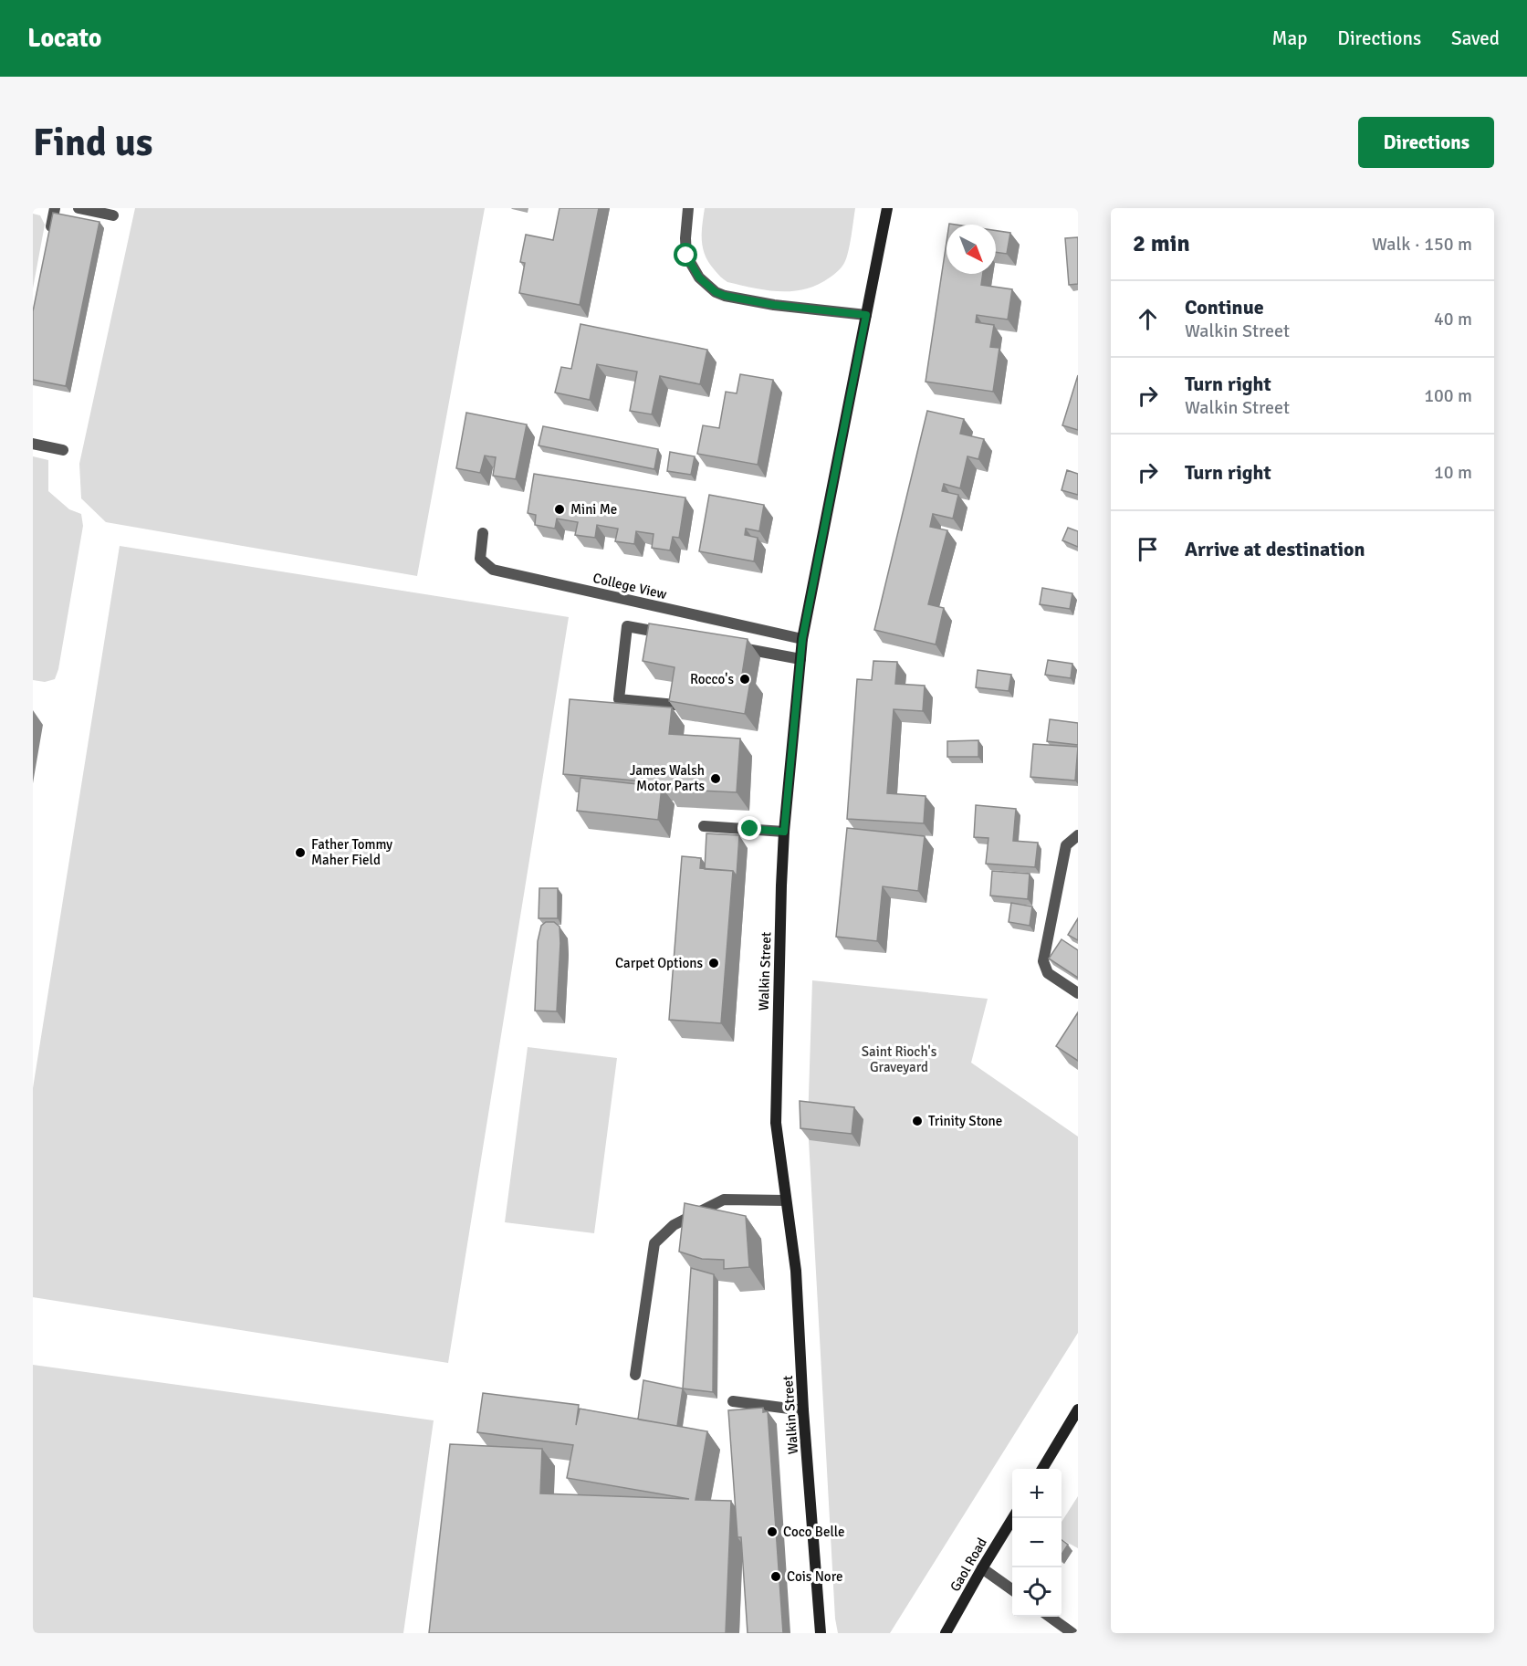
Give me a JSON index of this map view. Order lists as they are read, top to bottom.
{
  "streets": {
    "street": ["College View", "Walkin Street", "Gaol Road"]
  },
  "crossings": [
    ["College View", "Walkin Street"]
  ],
  "parks": ["Saint Rioch's Graveyard"],
  "places": [
    "Mini Me",
    "Rocco's",
    "James Walsh Motor Parts",
    "Father Tommy Maher Field",
    "Carpet Options",
    "Trinity Stone",
    "Coco Belle",
    "Cois Nore"
  ],
  "north": "bottom right",
  "page": {
    "header": "Locato",
    "nav": ["Map", "Directions", "Saved"],
    "buttons": "Directions",
    "title": "Find us",
    "heading": ["2 min", "Walk · 150 m"],
    "list": [
      ["Continue", "Walkin Street", "40 m"],
      ["Turn right", "Walkin Street", "100 m"],
      ["Turn right", "10 m"],
      "Arrive at destination"
    ],
    "map_buttons": ["+", "−"]
  }
}
